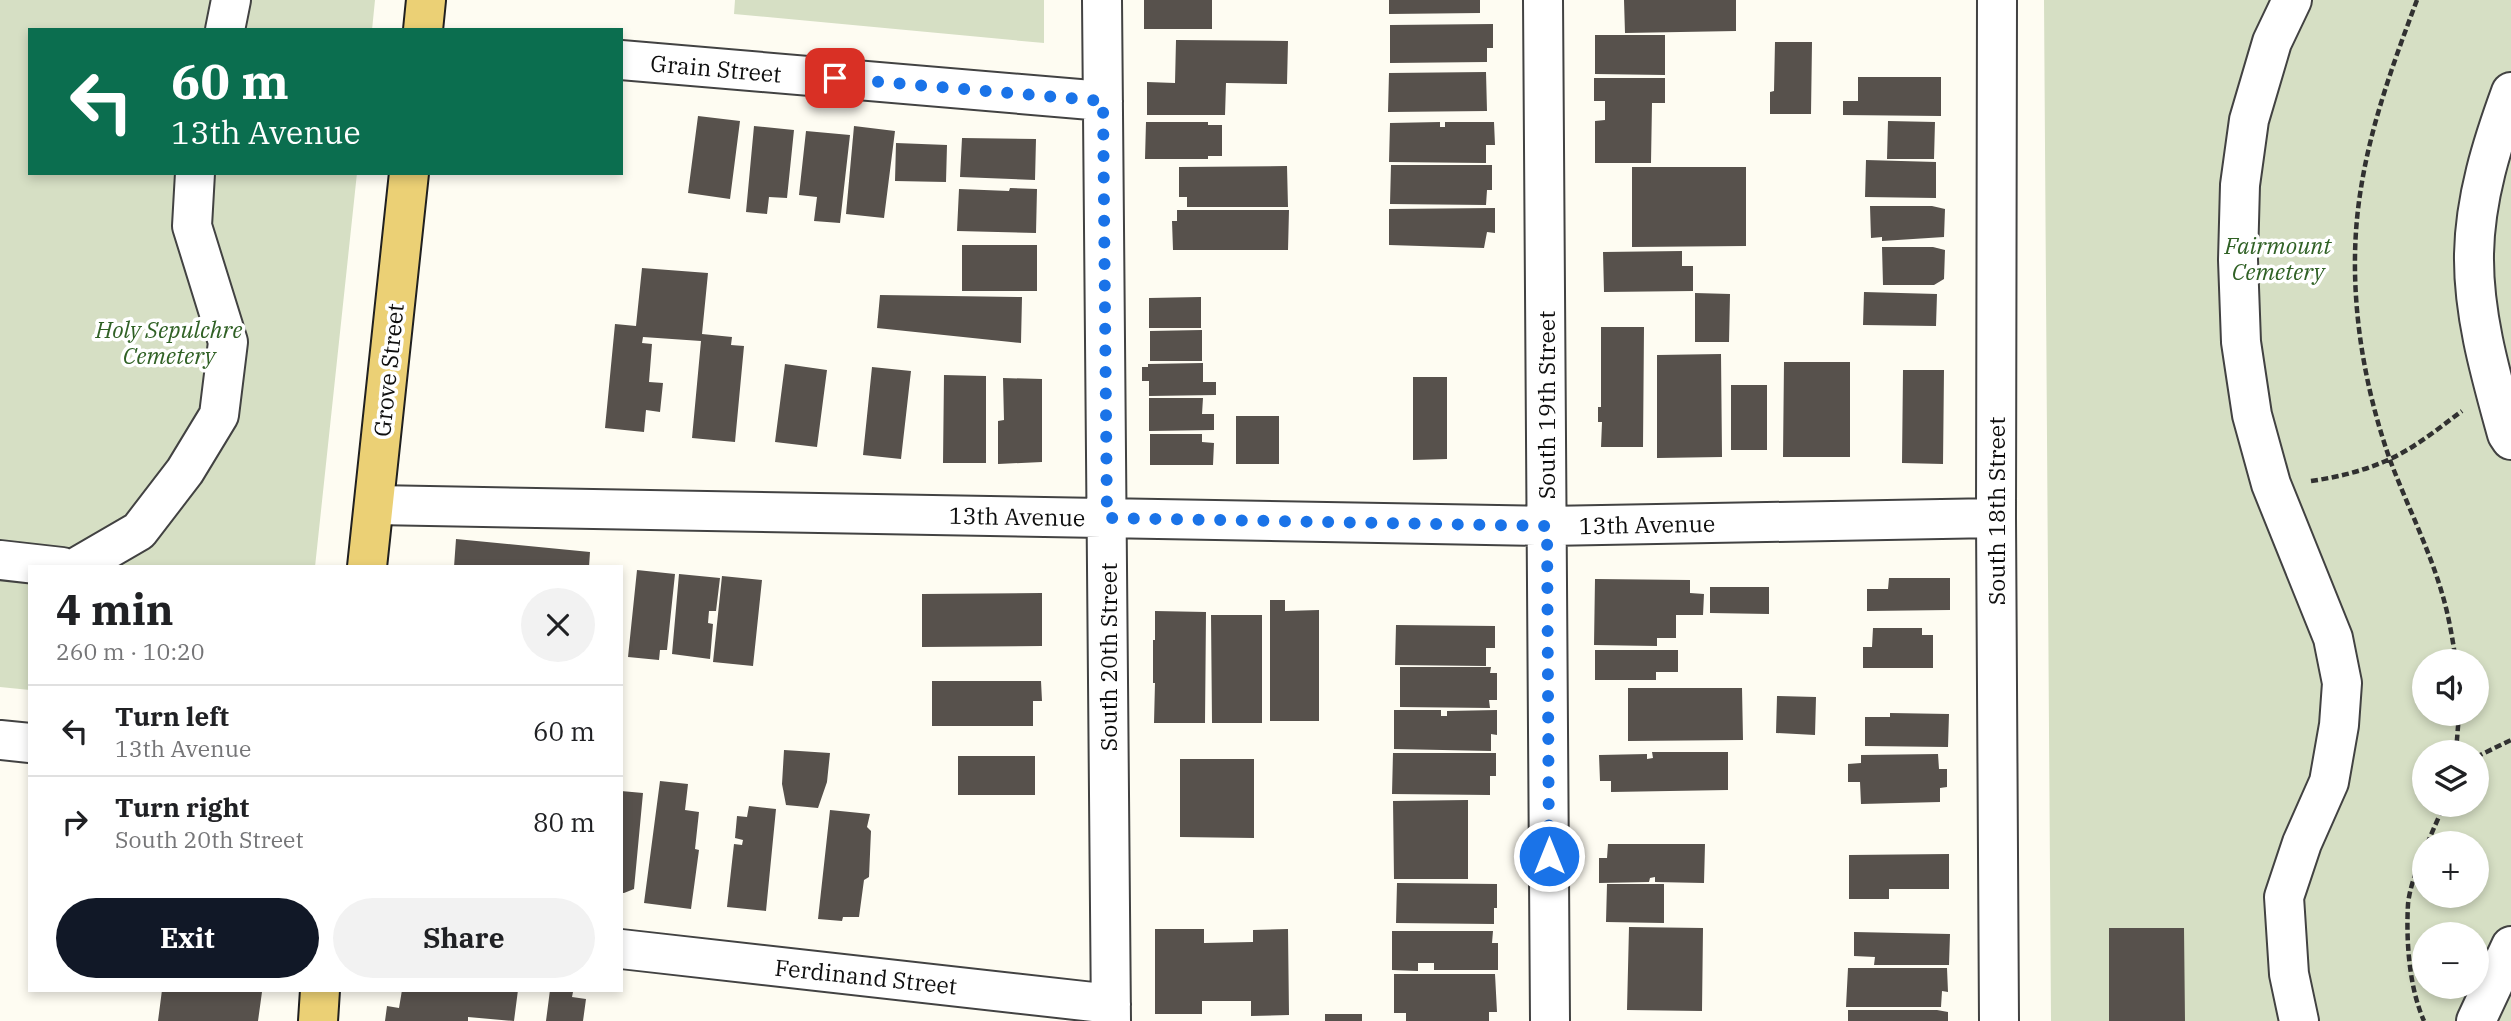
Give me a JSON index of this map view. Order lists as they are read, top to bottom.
{
  "streets": {
    "main road": ["Grove Street"],
    "street": [
      "Grain Street",
      "South 19th Street",
      "South 18th Street",
      "13th Avenue",
      "South 20th Street",
      "Ferdinand Street"
    ]
  },
  "crossings": [
    ["Grain Street", "South 20th Street"],
    ["Grove Street", "13th Avenue"],
    ["South 19th Street", "13th Avenue"],
    ["South 18th Street", "13th Avenue"],
    ["13th Avenue", "South 20th Street"],
    ["South 20th Street", "Ferdinand Street"]
  ],
  "parks": ["Fairmount Cemetery", "Holy Sepulchre Cemetery"],
  "page": {
    "turn": ["60 m", "13th Avenue"],
    "heading": ["4 min", "260 m · 10:20"],
    "map_buttons": ["+", "−"],
    "list": [
      {
        "name": "Turn left",
        "note": "13th Avenue",
        "value": "60 m"
      },
      {
        "name": "Turn right",
        "note": "South 20th Street",
        "value": "80 m"
      }
    ],
    "buttons": ["Exit", "Share"]
  }
}
